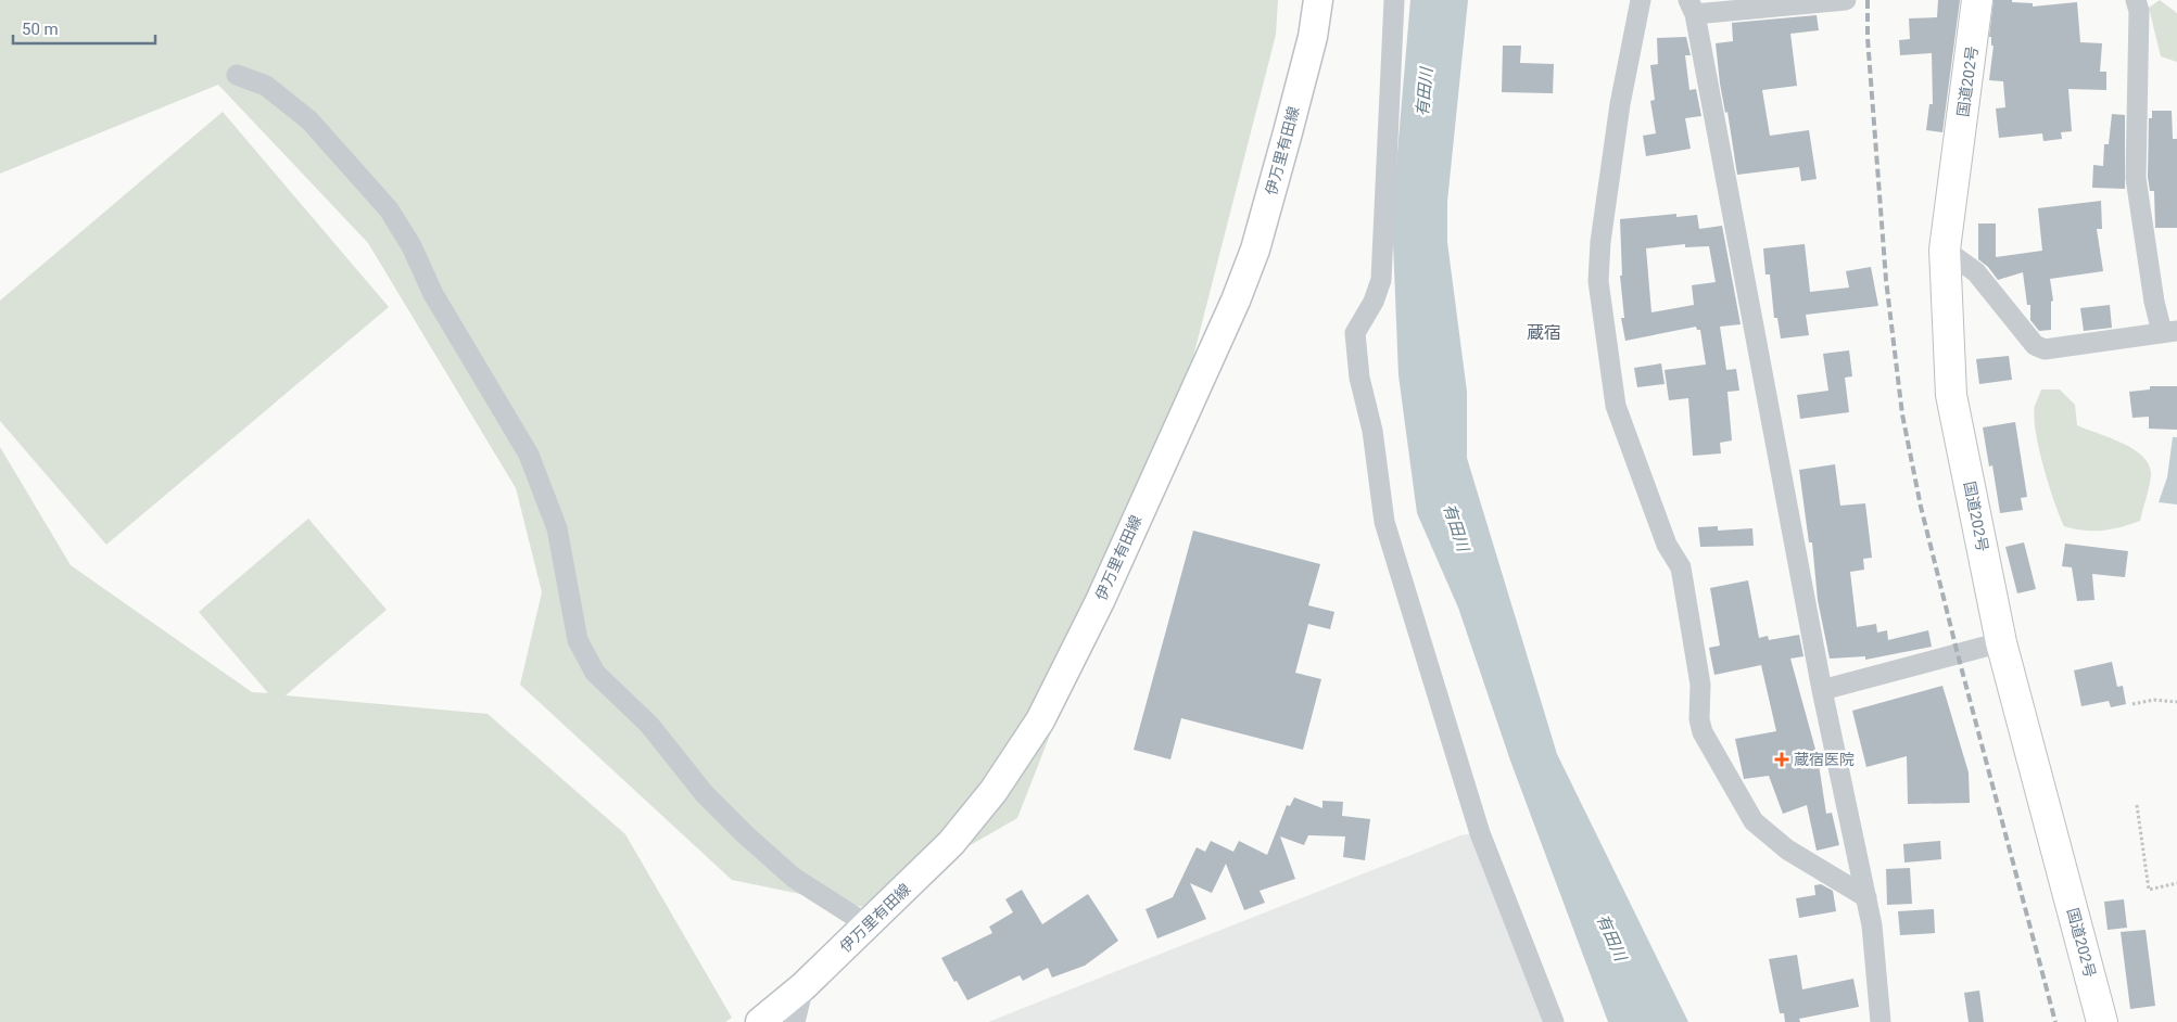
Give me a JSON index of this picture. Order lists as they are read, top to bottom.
{
  "streets": {
    "highway": ["国道202号"],
    "main road": ["伊万里有田線"]
  },
  "districts": ["蔵宿"],
  "water": ["有田川"],
  "places": {
    "health": ["蔵宿医院"]
  },
  "scale_bar": "50 m"
}
